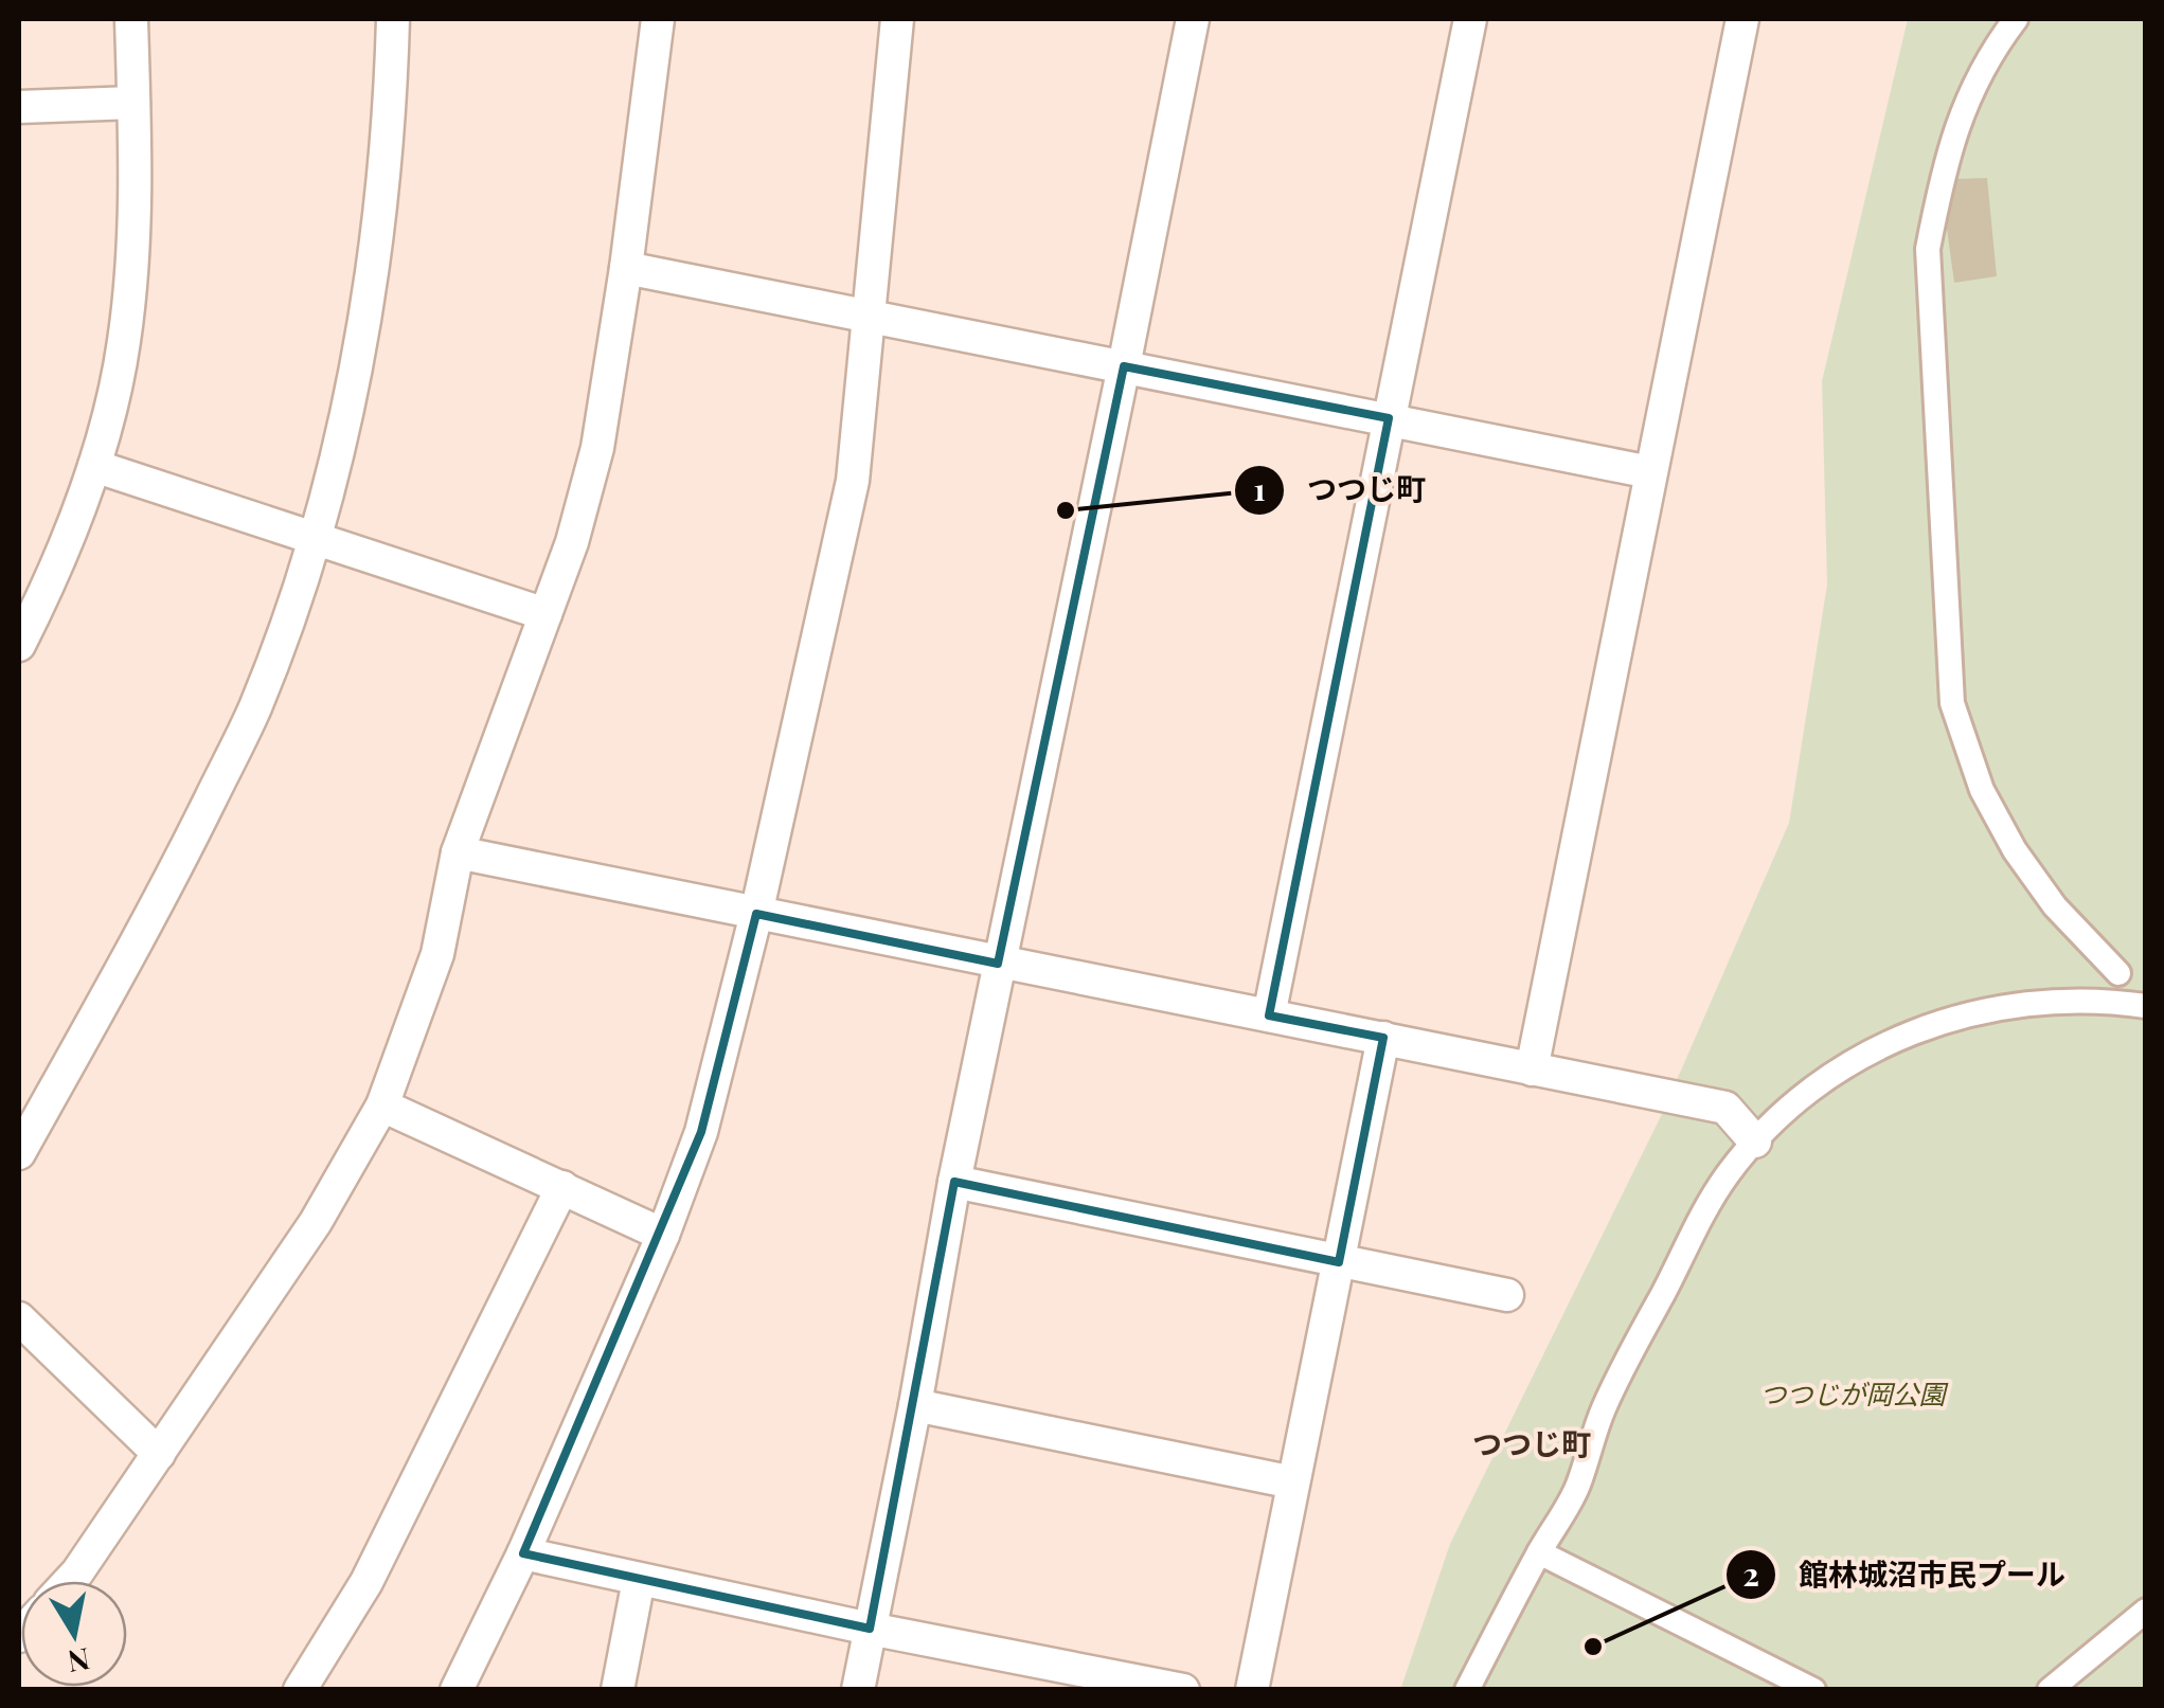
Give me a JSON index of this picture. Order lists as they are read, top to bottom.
{
  "districts": ["つつじ町"],
  "parks": ["つつじが岡公園"],
  "places": ["つつじ町", "館林城沼市民プール"],
  "north": "bottom"
}
